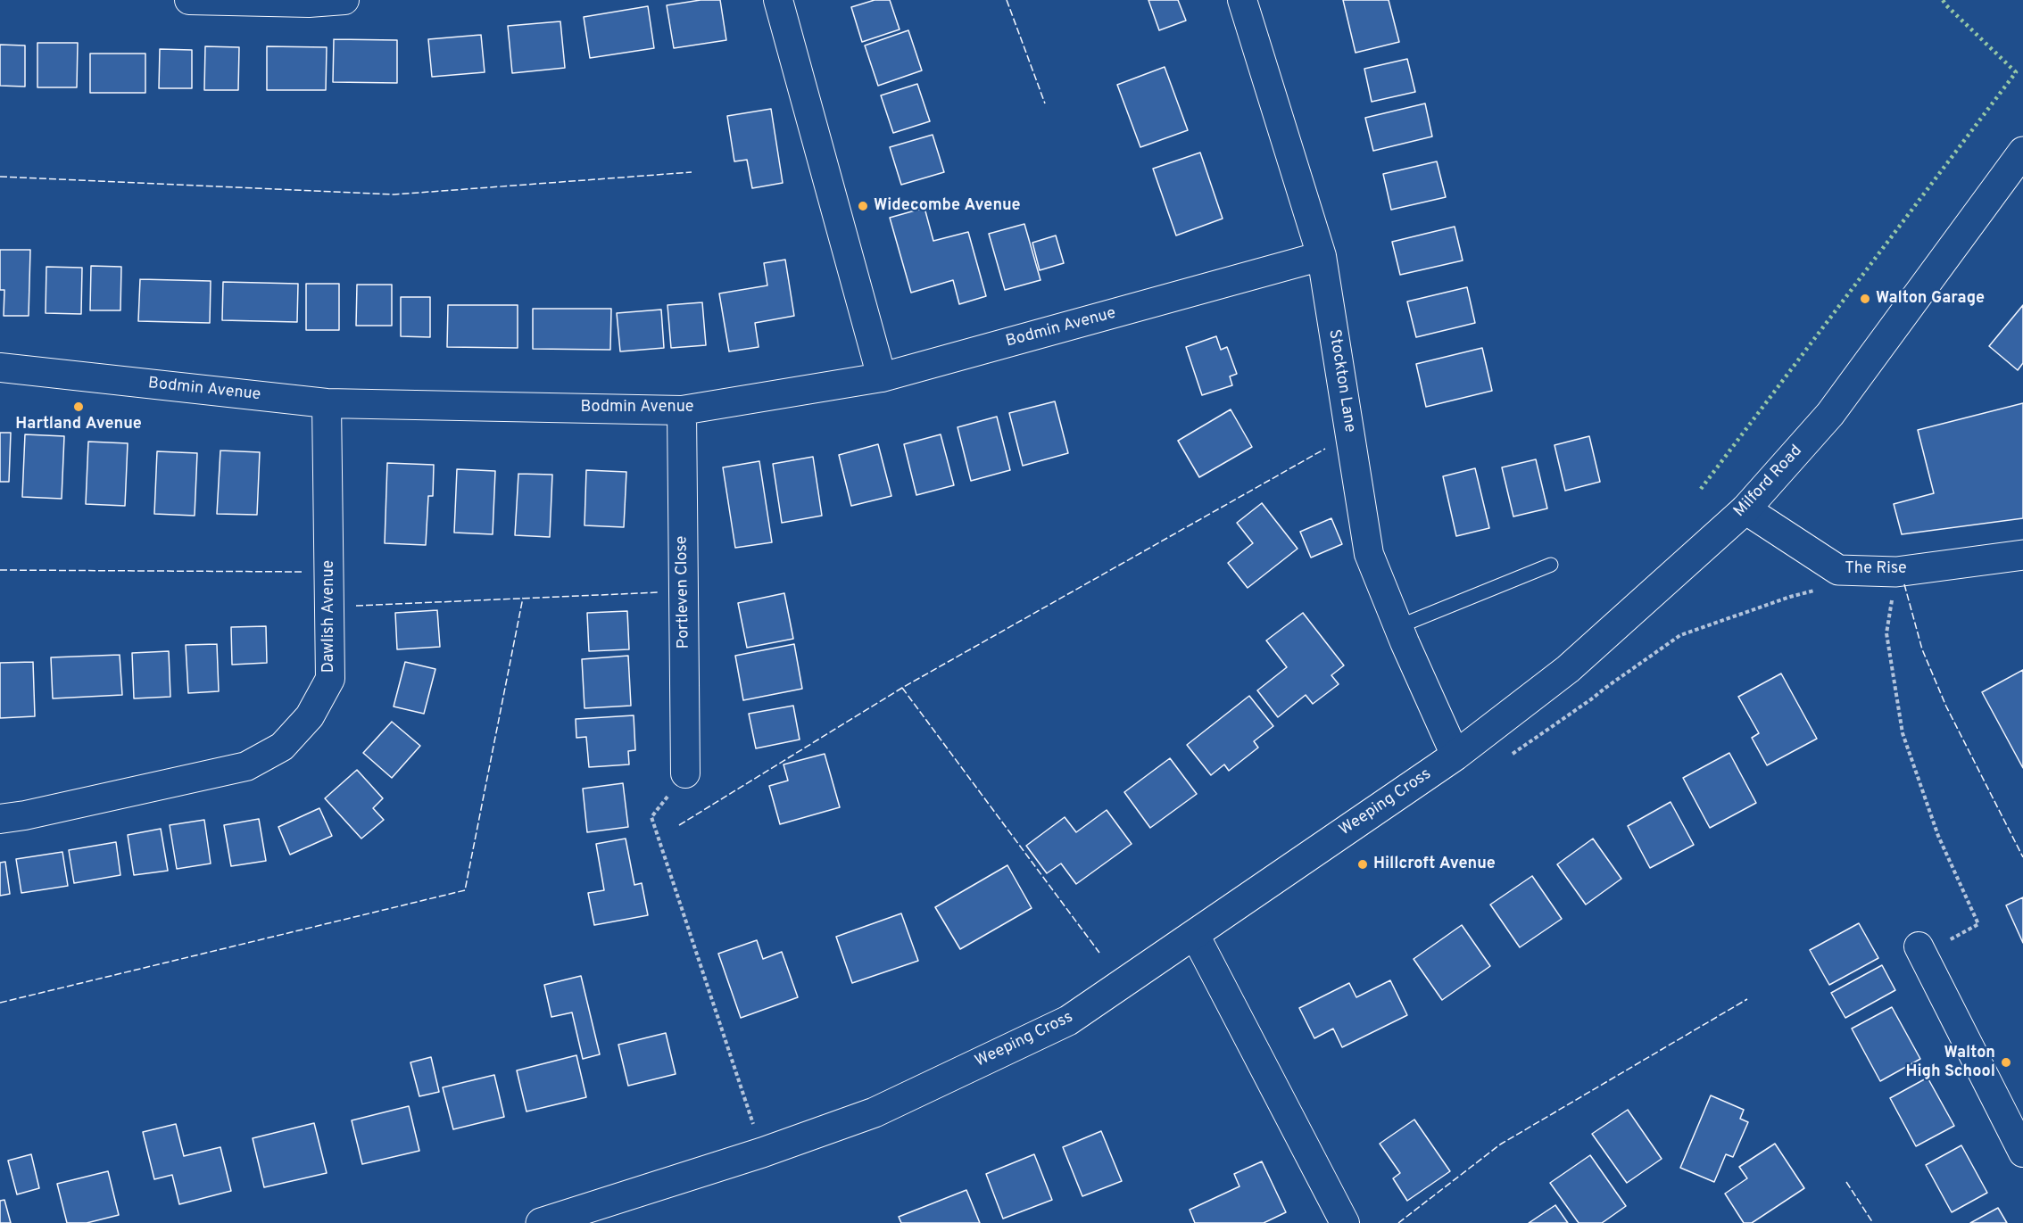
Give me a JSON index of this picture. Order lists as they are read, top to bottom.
{
  "streets": {
    "main road": ["Milford Road", "The Rise", "Weeping Cross"],
    "street": [
      "Bodmin Avenue",
      "Stockton Lane",
      "Portleven Close",
      "Dawlish Avenue"
    ]
  },
  "crossings": [
    ["Bodmin Avenue", "Stockton Lane"],
    ["Bodmin Avenue", "Portleven Close"],
    ["Bodmin Avenue", "Dawlish Avenue"],
    ["Stockton Lane", "Milford Road"],
    ["Stockton Lane", "Weeping Cross"],
    ["Milford Road", "The Rise"],
    ["Milford Road", "Weeping Cross"]
  ],
  "places": [
    "Widecombe Avenue",
    "Walton Garage",
    "Hartland Avenue",
    "Hillcroft Avenue",
    "Walton High School"
  ]
}
